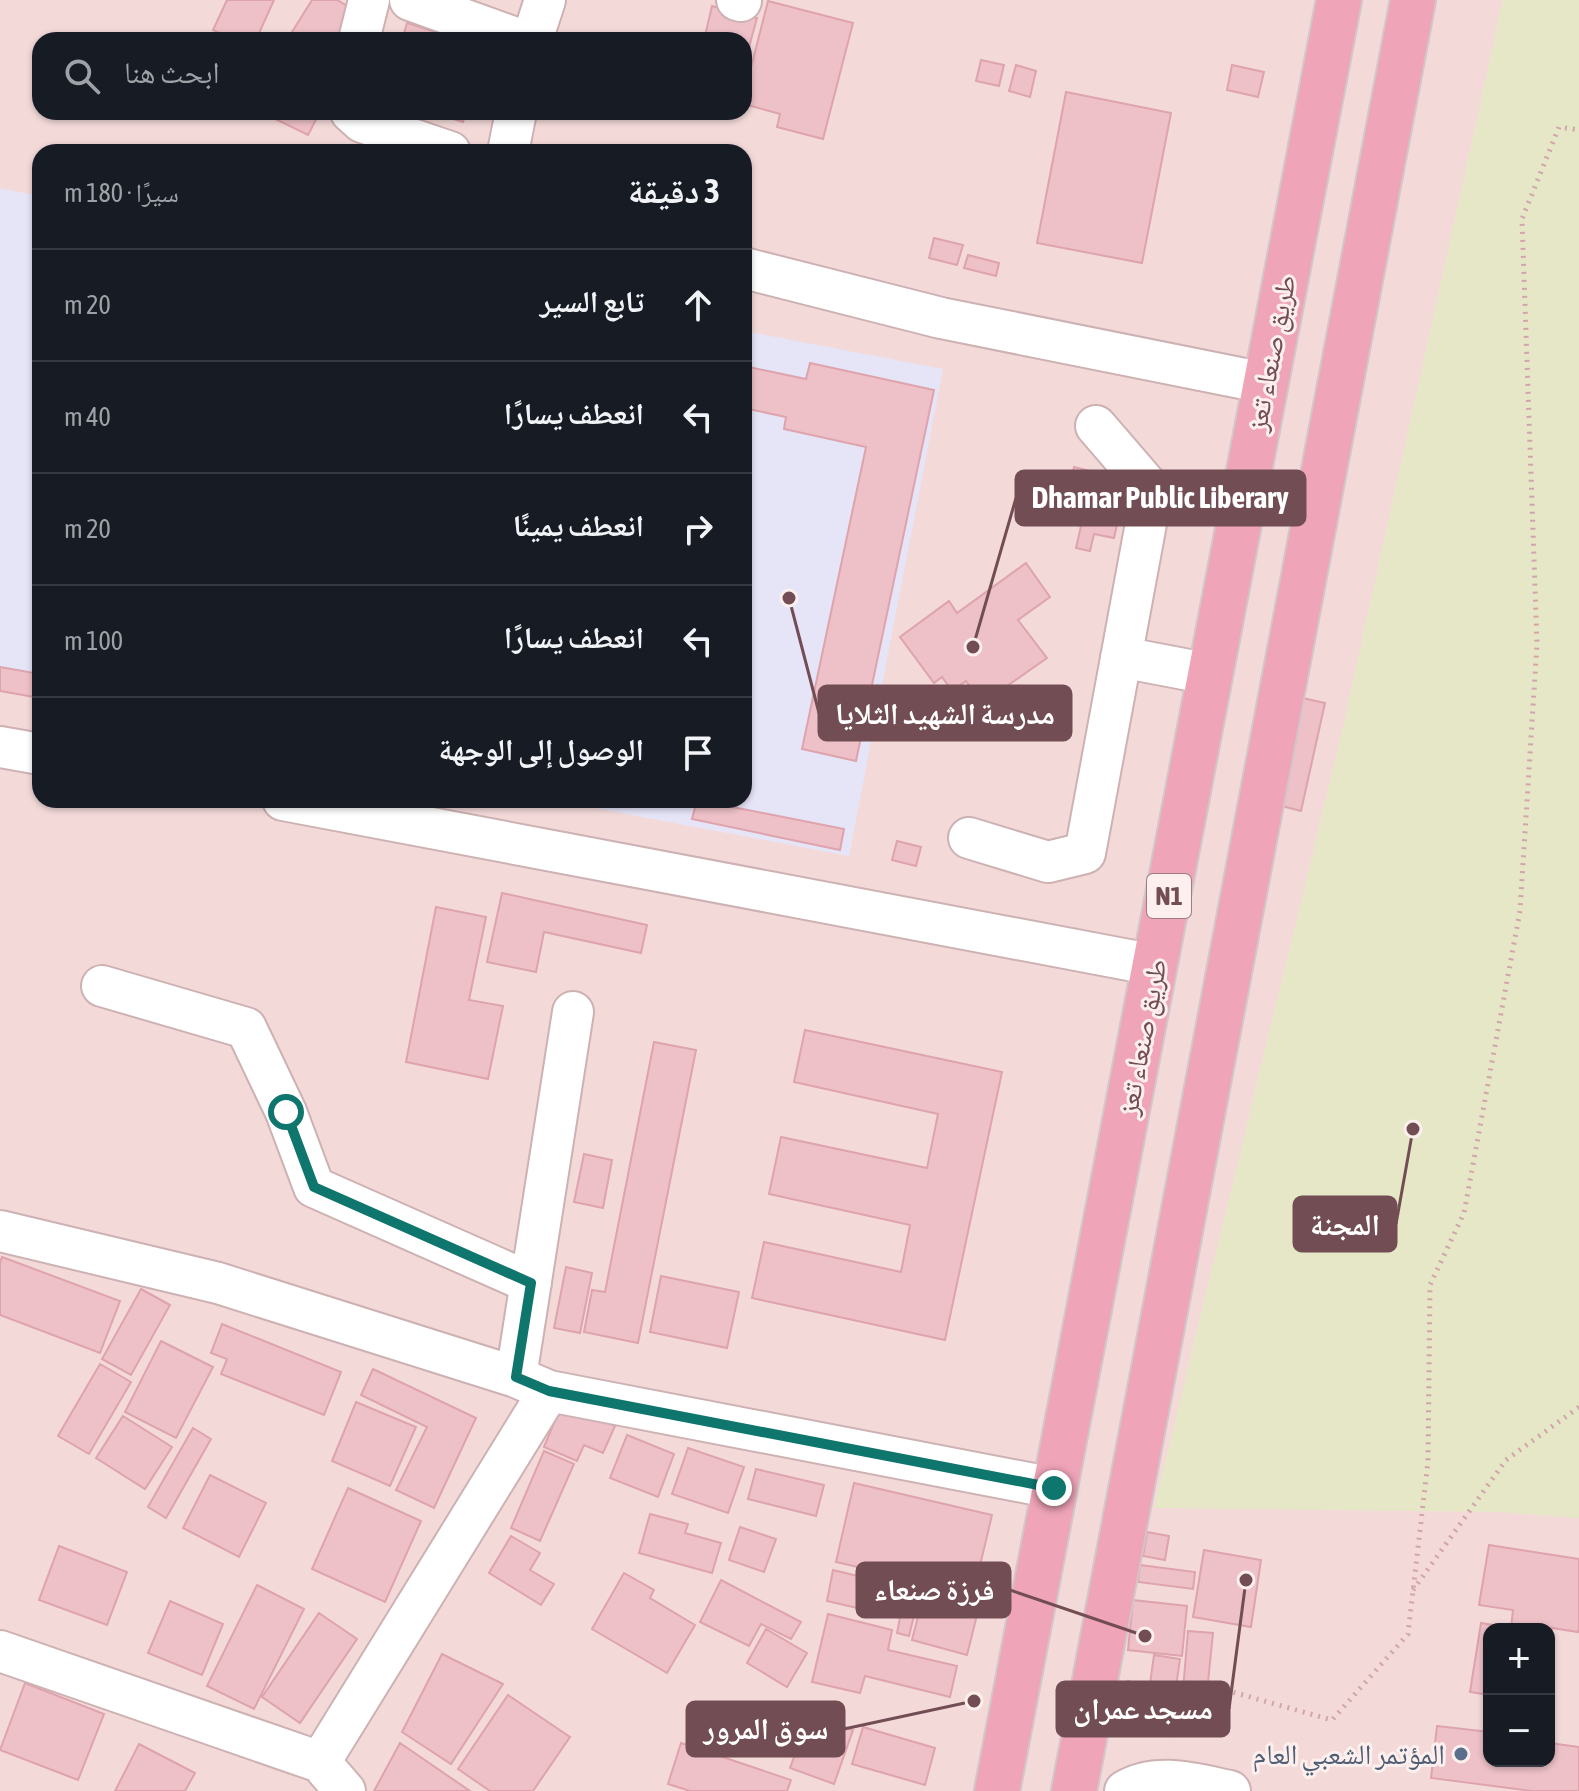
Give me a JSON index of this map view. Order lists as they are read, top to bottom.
{
  "streets": {
    "highway": ["طريق صنعاء تعز", "N1"]
  },
  "places": [
    "مدرسة الشهيد الثلايا",
    "Dhamar Public Liberary",
    "المجنة",
    "مسجد عمران",
    "فرزة صنعاء",
    "سوق المرور",
    "المؤتمر الشعبي العام"
  ],
  "page": {
    "search": "ابحث هنا",
    "heading": ["3 دقيقة", "سيرًا · 180 m"],
    "list": [
      ["تابع السير", "20 m"],
      ["انعطف يسارًا", "40 m"],
      ["انعطف يمينًا", "20 m"],
      ["انعطف يسارًا", "100 m"],
      "الوصول إلى الوجهة"
    ],
    "map_buttons": ["+", "−"]
  }
}
